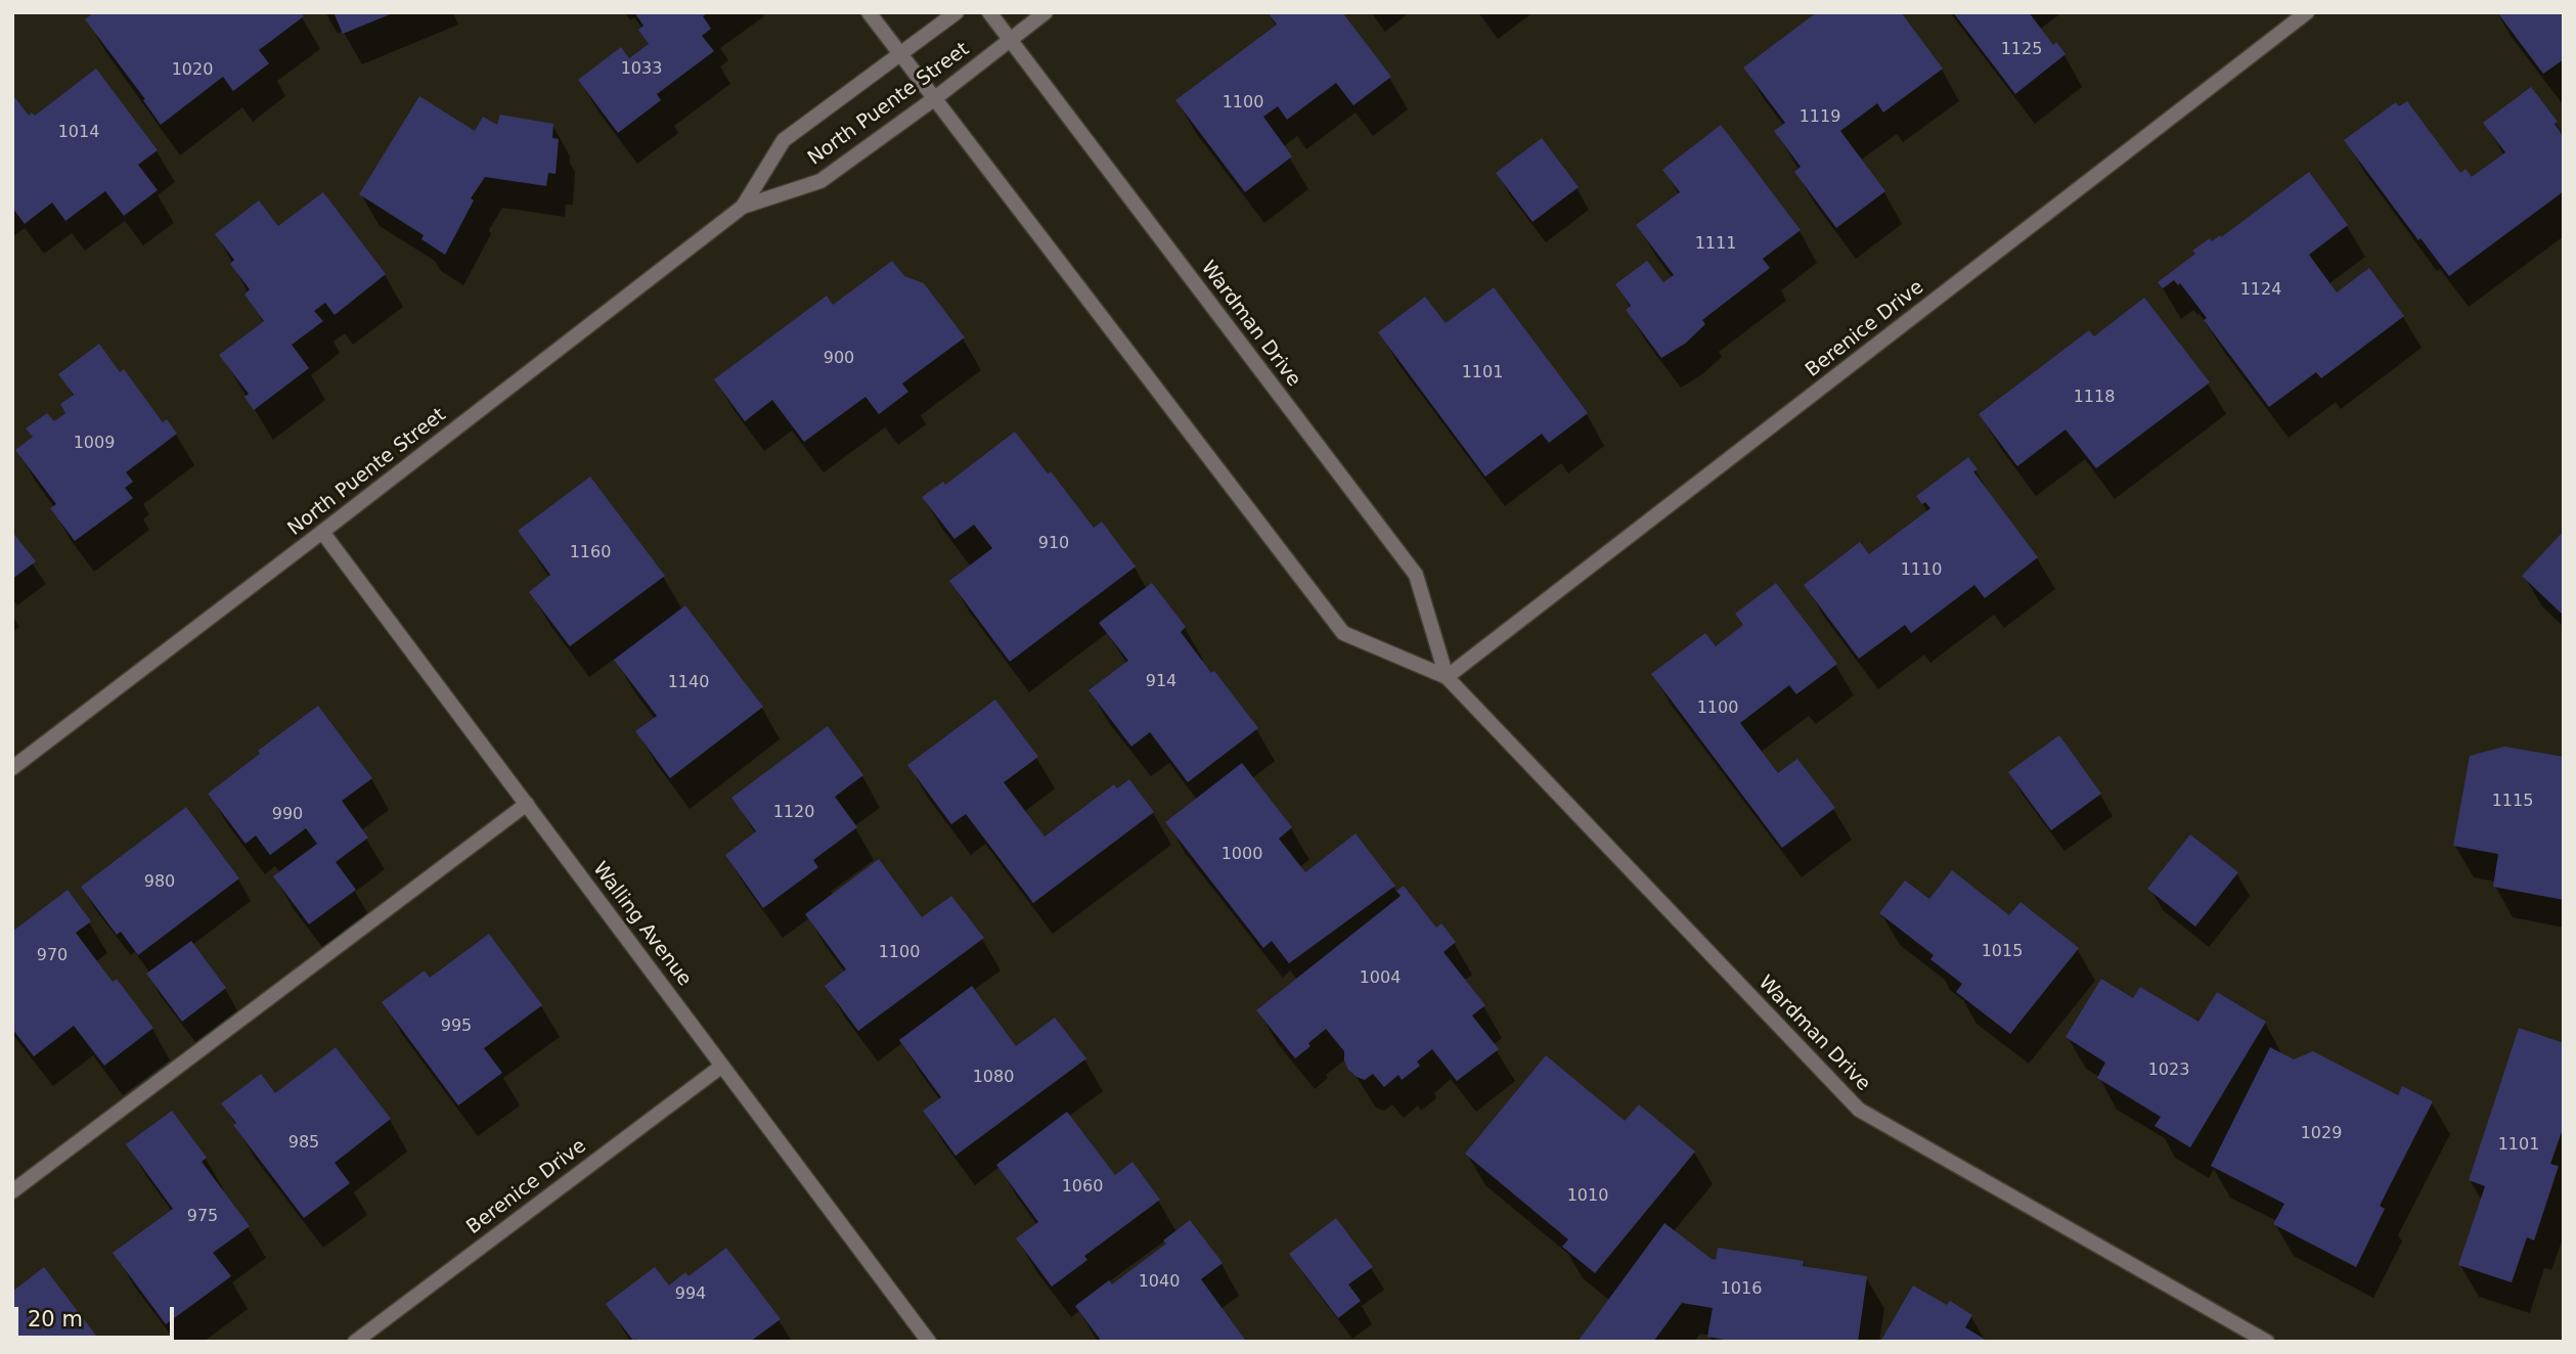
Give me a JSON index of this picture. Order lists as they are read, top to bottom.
{
  "streets": {
    "street": [
      "North Puente Street",
      "Wardman Drive",
      "Berenice Drive",
      "Walling Avenue"
    ]
  },
  "crossings": [
    ["North Puente Street", "Wardman Drive"],
    ["North Puente Street", "Walling Avenue"],
    ["Wardman Drive", "Berenice Drive"],
    ["Berenice Drive", "Walling Avenue"]
  ],
  "house_numbers": [
    "1125",
    "1033",
    "1020",
    "1100",
    "1119",
    "1014",
    "1111",
    "1124",
    "900",
    "1101",
    "1118",
    "1009",
    "910",
    "1160",
    "1110",
    "914",
    "1140",
    "1100",
    "1115",
    "1120",
    "990",
    "1000",
    "980",
    "1015",
    "1100",
    "970",
    "1004",
    "995",
    "1023",
    "1080",
    "1029",
    "985",
    "1101",
    "1060",
    "1010",
    "975",
    "1040",
    "1016",
    "994"
  ],
  "scale_bar": "20 m"
}
